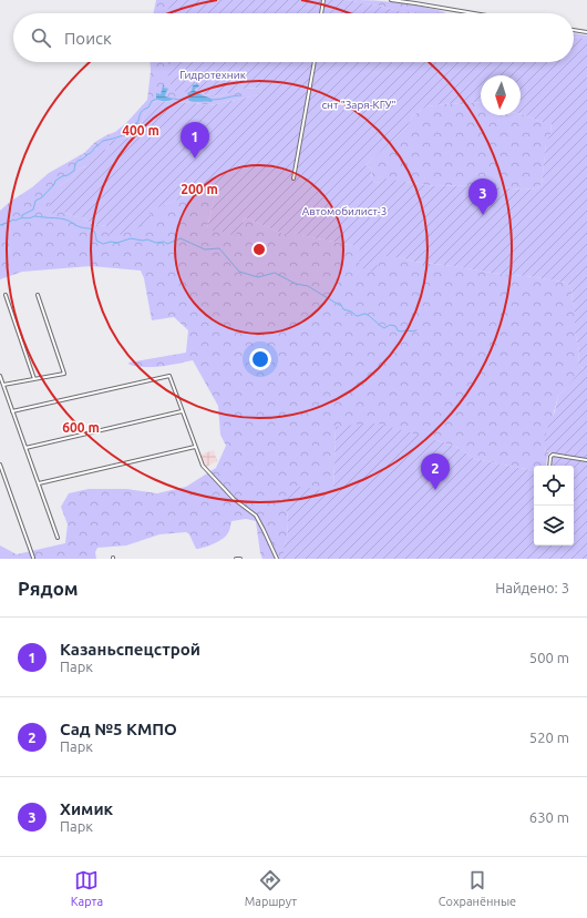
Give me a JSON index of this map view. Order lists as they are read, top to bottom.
{
  "parks": ["Гидротехник", "снт \"Заря-КГУ\"", "Автомобилист-3"],
  "north": "bottom",
  "page": {
    "search": "Поиск",
    "pins": ["1", "3", "2"],
    "heading": ["Рядом", "Найдено: 3"],
    "list": [
      {
        "mark": "1",
        "name": "Казаньспецстрой",
        "note": "Парк",
        "value": "500 m"
      },
      {
        "mark": "2",
        "name": "Сад №5 КМПО",
        "note": "Парк",
        "value": "520 m"
      },
      {
        "mark": "3",
        "name": "Химик",
        "note": "Парк",
        "value": "630 m"
      }
    ],
    "nav": ["Карта", "Маршрут", "Сохранённые"]
  },
  "rings": ["400 m", "200 m", "600 m"]
}
